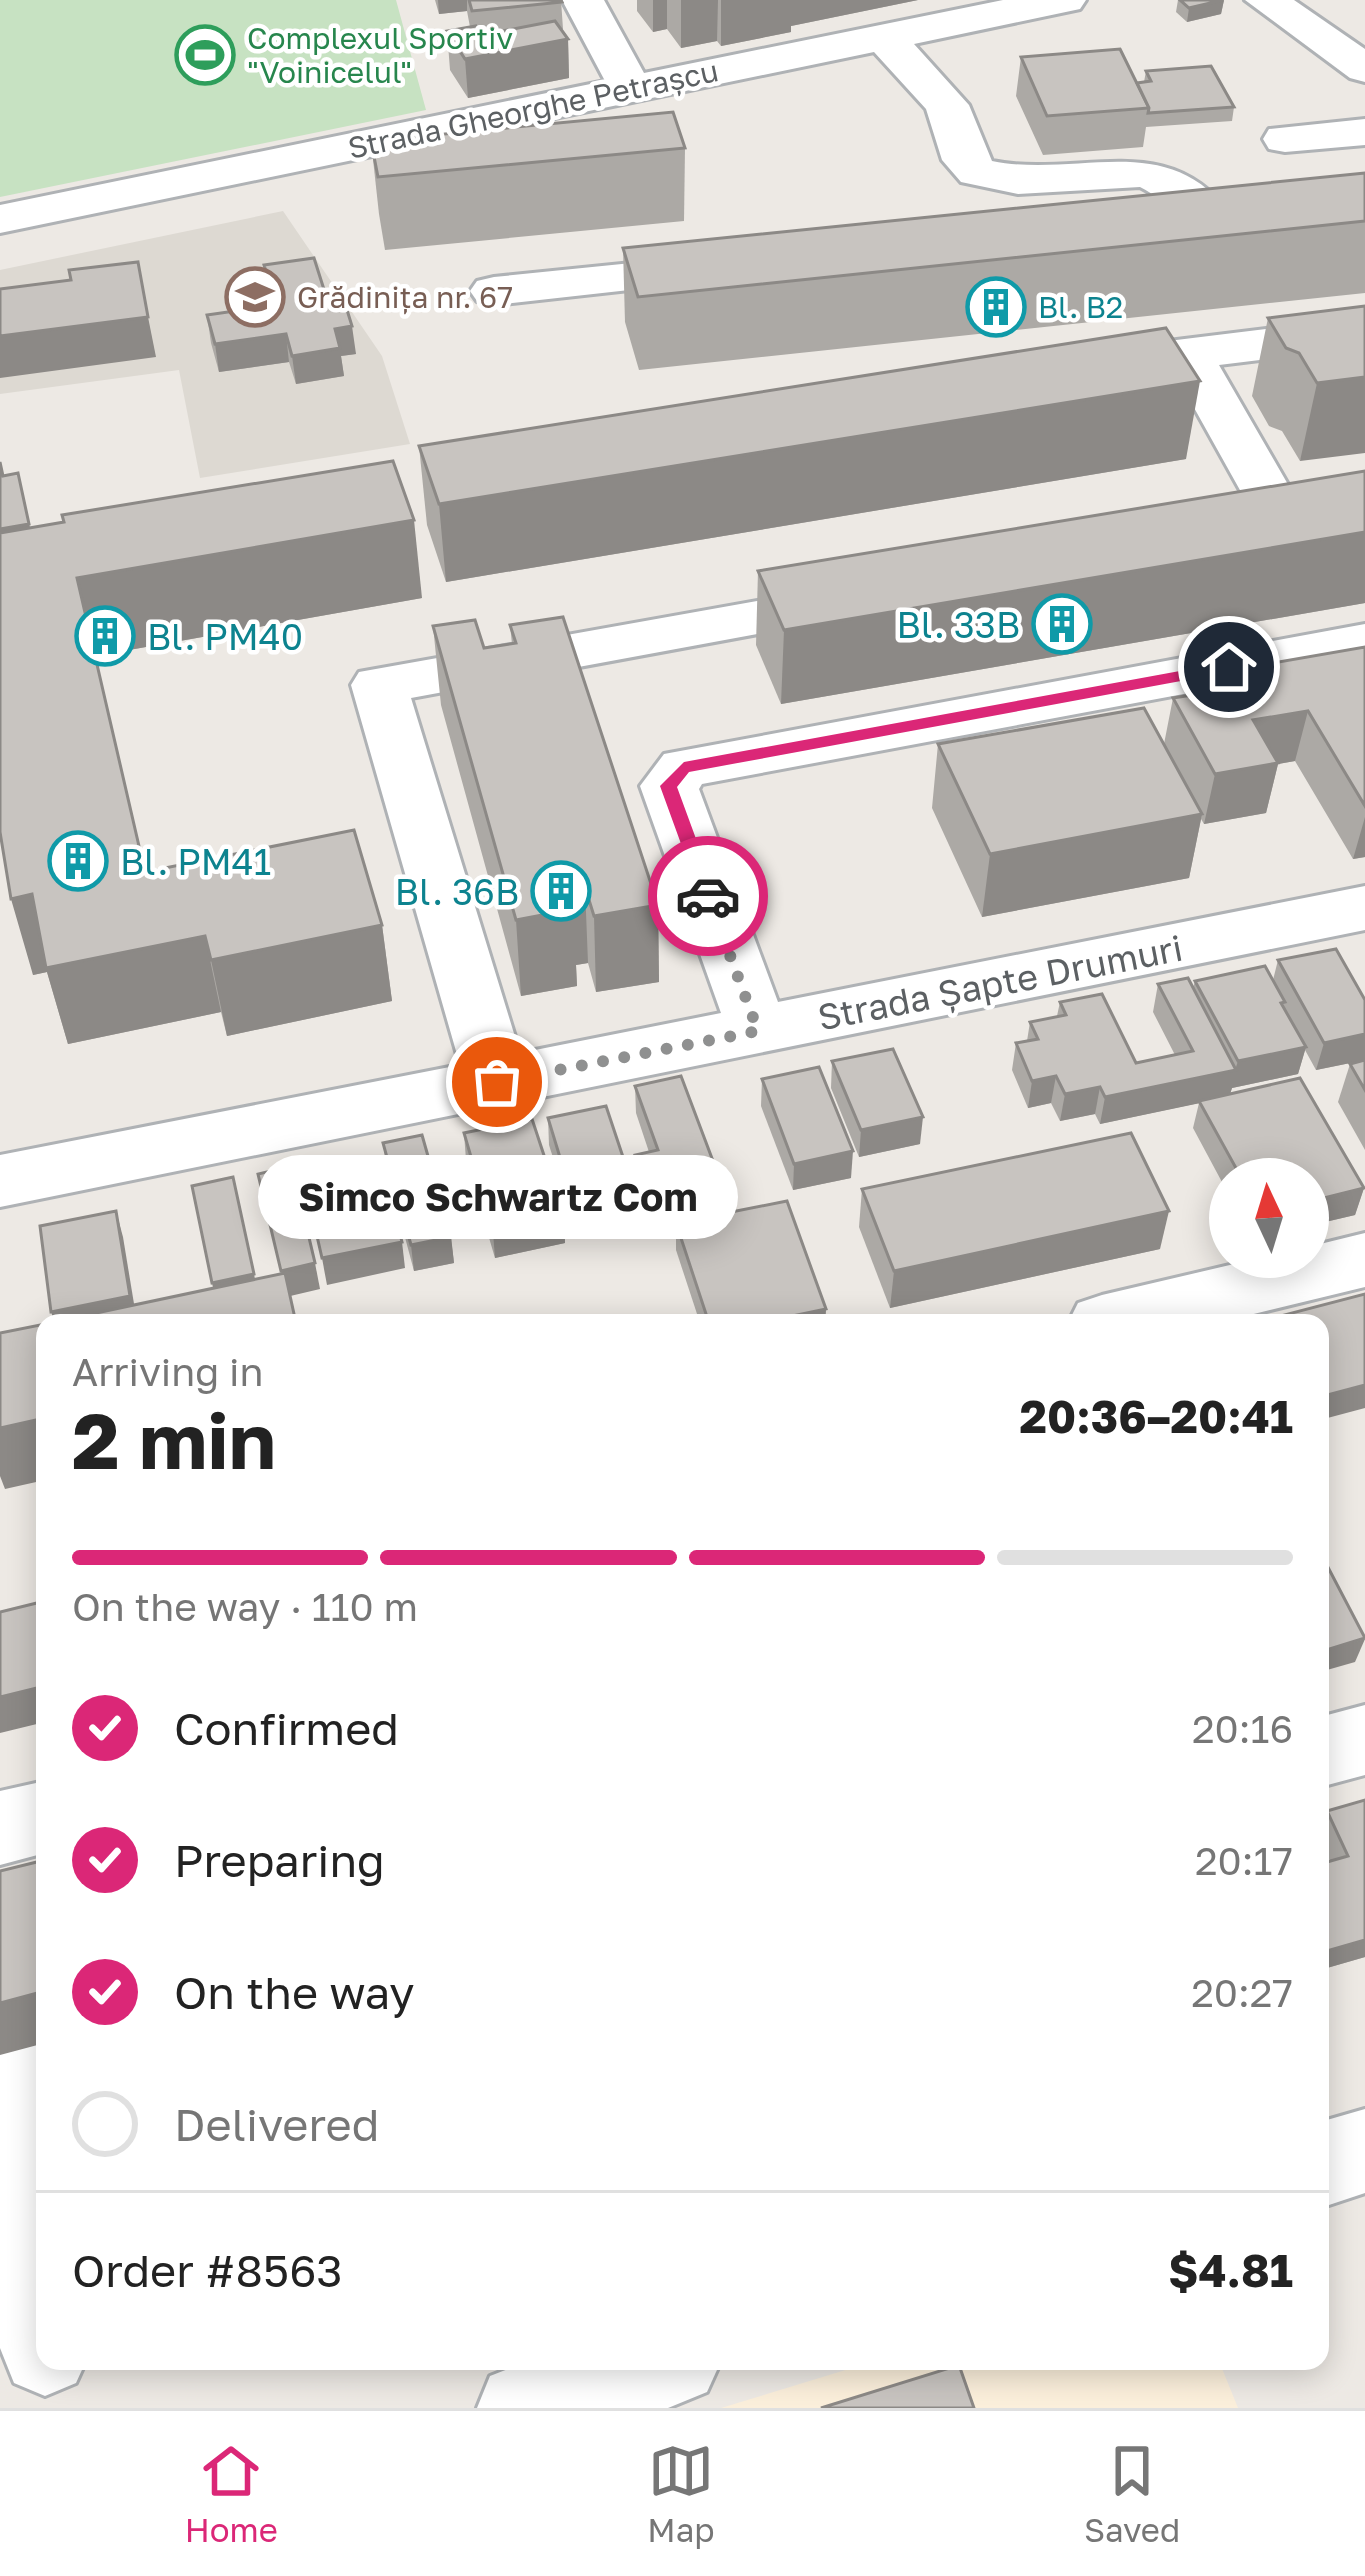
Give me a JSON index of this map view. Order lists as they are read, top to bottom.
{
  "streets": {
    "street": ["Strada Gheorghe Petrașcu", "Strada Șapte Drumuri"]
  },
  "places": {
    "sports": ["Complexul Sportiv \"Voinicelul\""],
    "school or university": ["Grădinița nr. 67"],
    "building": [
      "Bl. B2",
      "Bl. 33B",
      "Bl. PM40",
      "Bl. PM41",
      "Bl. 36B"
    ],
    "other": ["Simco Schwartz Com"]
  },
  "north": "top",
  "page": {
    "bubble": "Simco Schwartz Com",
    "heading": ["2 min", "Arriving in", "20:36–20:41"],
    "panel": ["Order #8563", "$4.81"],
    "bar": "On the way · 110 m",
    "list": [
      ["Confirmed", "20:16"],
      ["Preparing", "20:17"],
      ["On the way", "20:27"],
      "Delivered"
    ],
    "tabs": ["Home", "Map", "Saved"]
  }
}
